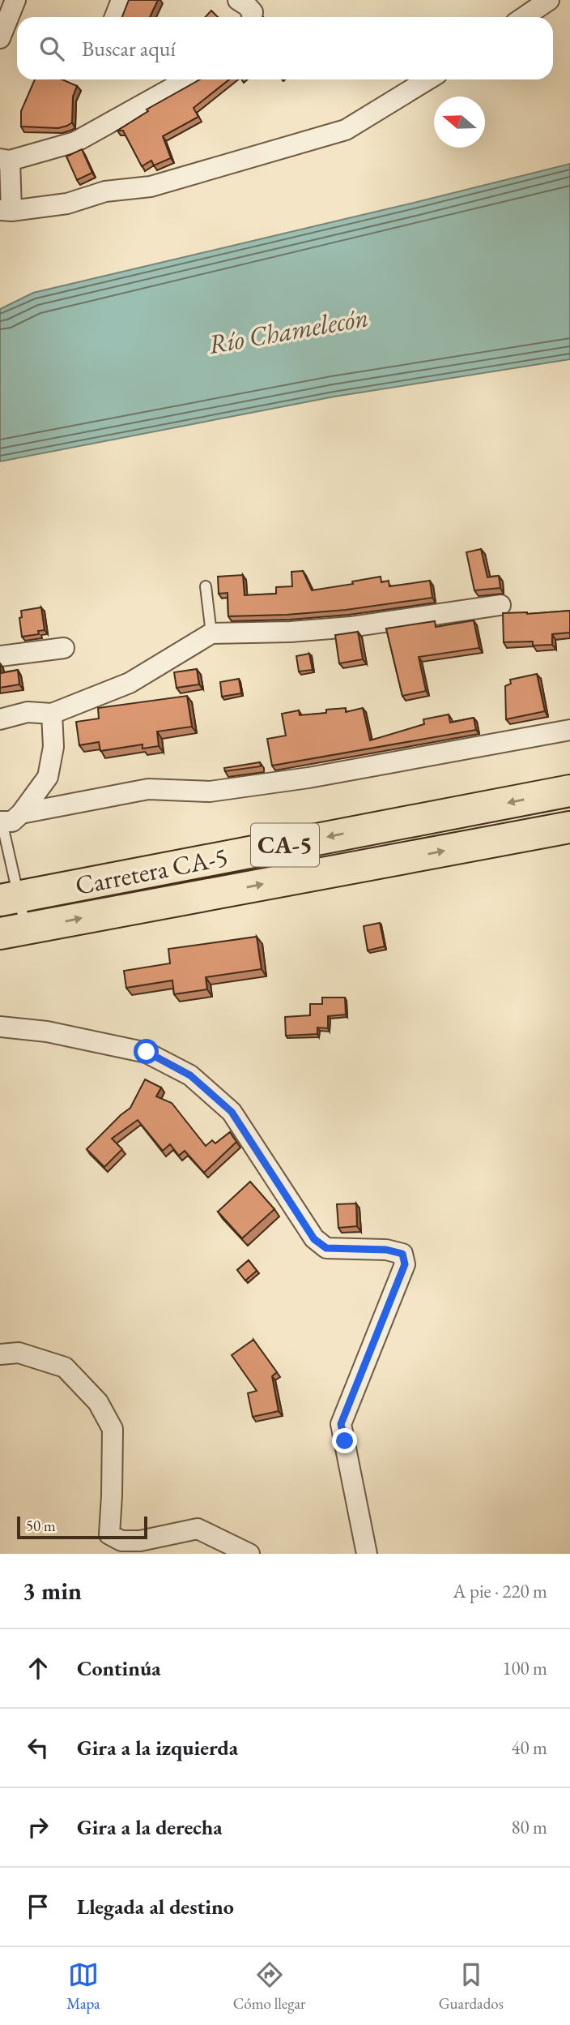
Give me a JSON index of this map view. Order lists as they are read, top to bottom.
{
  "streets": {
    "highway": ["CA-5", "Carretera CA-5"]
  },
  "water": ["Río Chamelecón"],
  "scale_bar": "50 m",
  "north": "left",
  "page": {
    "search": "Buscar aquí",
    "scale": "50 m",
    "heading": ["3 min", "A pie · 220 m"],
    "list": [
      ["Continúa", "100 m"],
      ["Gira a la izquierda", "40 m"],
      ["Gira a la derecha", "80 m"],
      "Llegada al destino"
    ],
    "nav": ["Mapa", "Cómo llegar", "Guardados"]
  }
}
